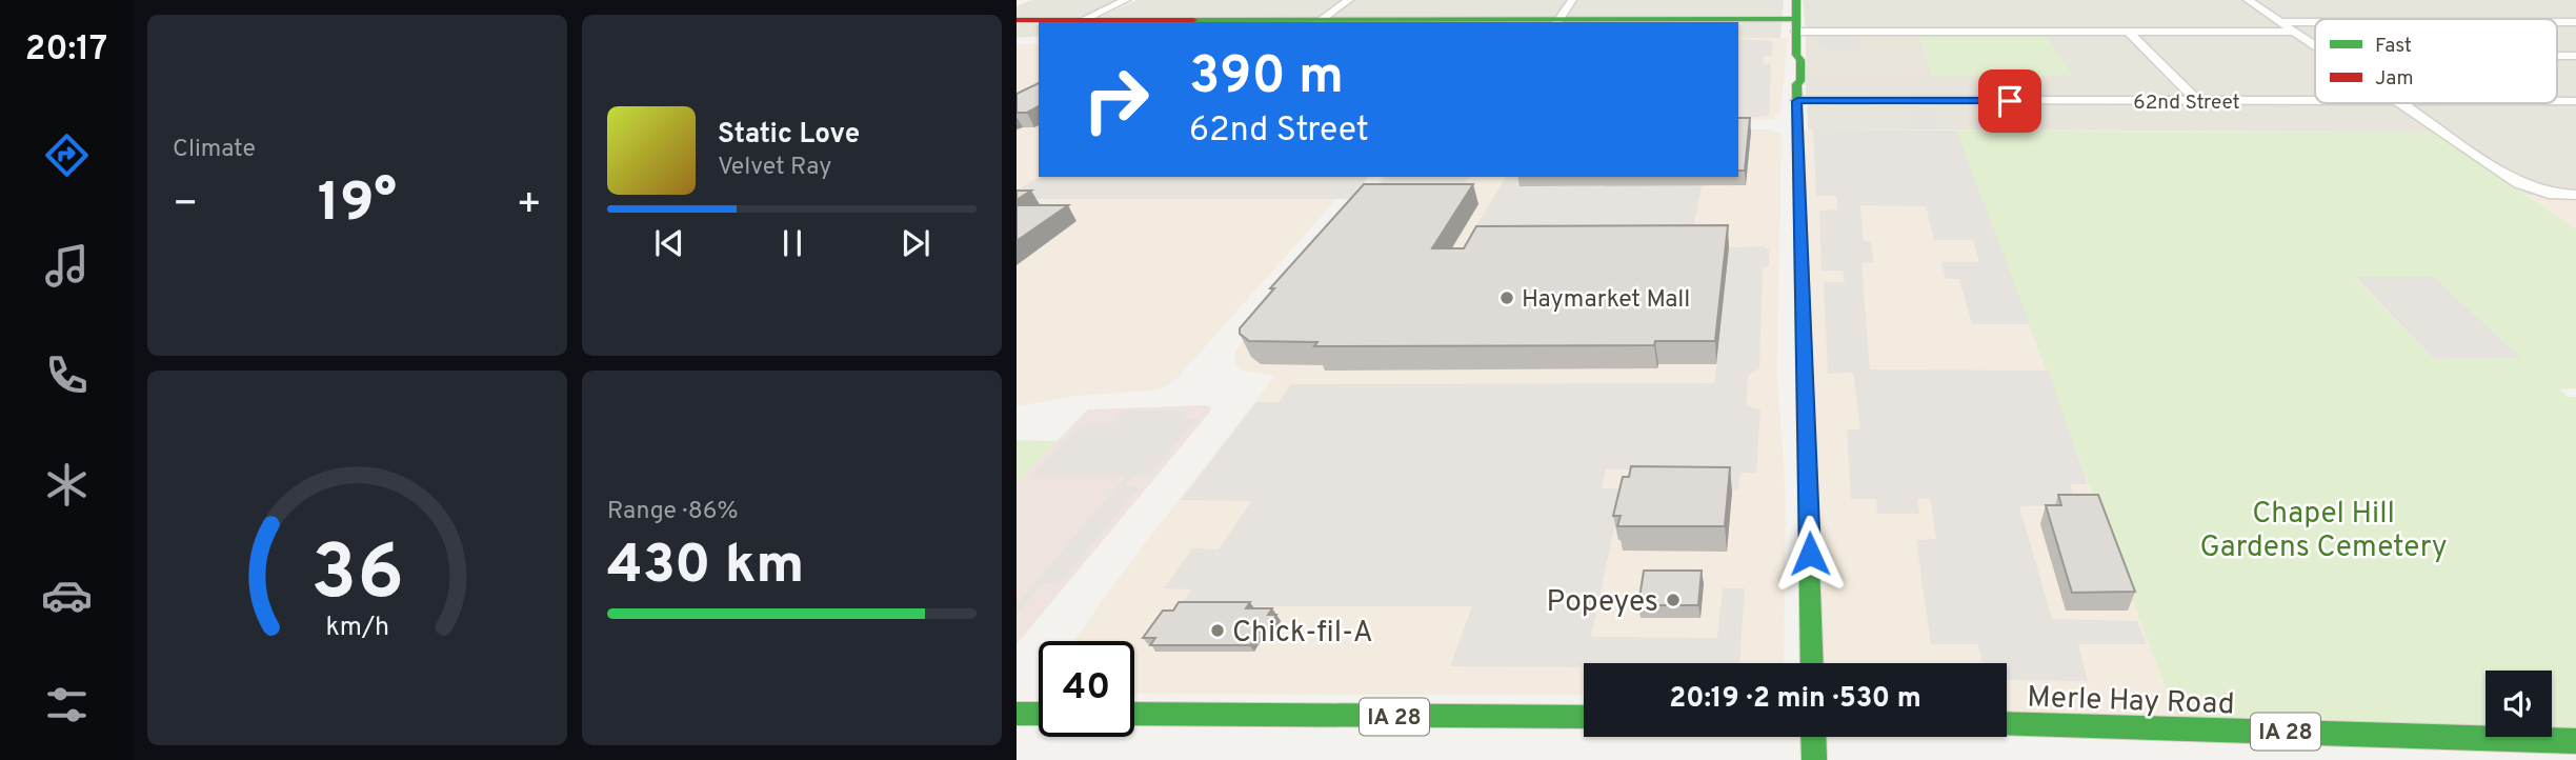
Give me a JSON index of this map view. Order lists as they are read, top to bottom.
{
  "streets": {
    "street": ["62nd Street", "Merle Hay Road", "IA 28"]
  },
  "parks": ["Chapel Hill Gardens Cemetery"],
  "places": ["Haymarket Mall", "Popeyes", "Chick-fil-A"],
  "legend": ["Fast", "Jam"],
  "page": {
    "tabs": "20:17",
    "tile": [
      "Climate",
      ["Range · 86%", "430 km"]
    ],
    "turn": ["390 m", "62nd Street"],
    "song": ["Static Love", "Velvet Ray"],
    "heat": ["−", "19°", "+"],
    "limit": "40",
    "trip": "20:19 · 2 min · 530 m",
    "gauge": ["36", "km/h"]
  }
}
